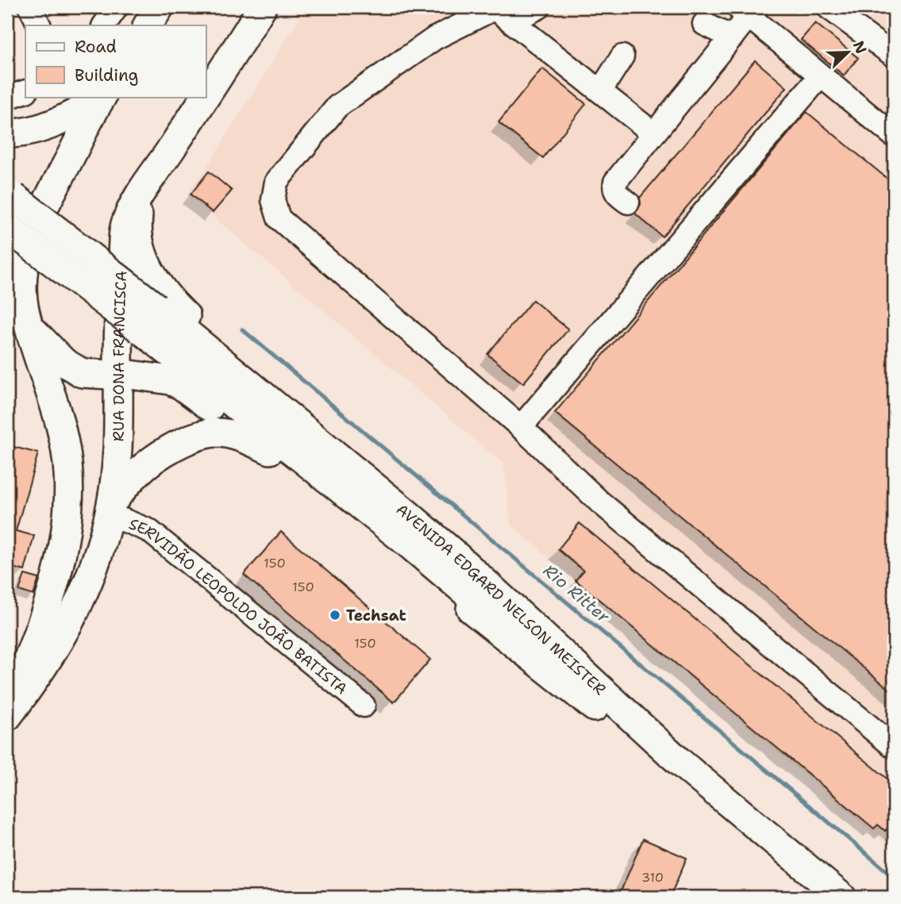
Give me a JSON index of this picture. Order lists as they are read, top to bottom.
{
  "streets": {
    "main road": ["RUA DONA FRANCISCA", "AVENIDA EDGARD NELSON MEISTER"],
    "street": ["SERVIDÃO LEOPOLDO JOÃO BATISTA"]
  },
  "crossings": [
    ["RUA DONA FRANCISCA", "SERVIDÃO LEOPOLDO JOÃO BATISTA"]
  ],
  "water": ["Rio Ritter"],
  "places": ["Techsat"],
  "house_numbers": [
    "150",
    "150",
    "150",
    "310"
  ],
  "legend": ["Road", "Building"],
  "north": "top right"
}
